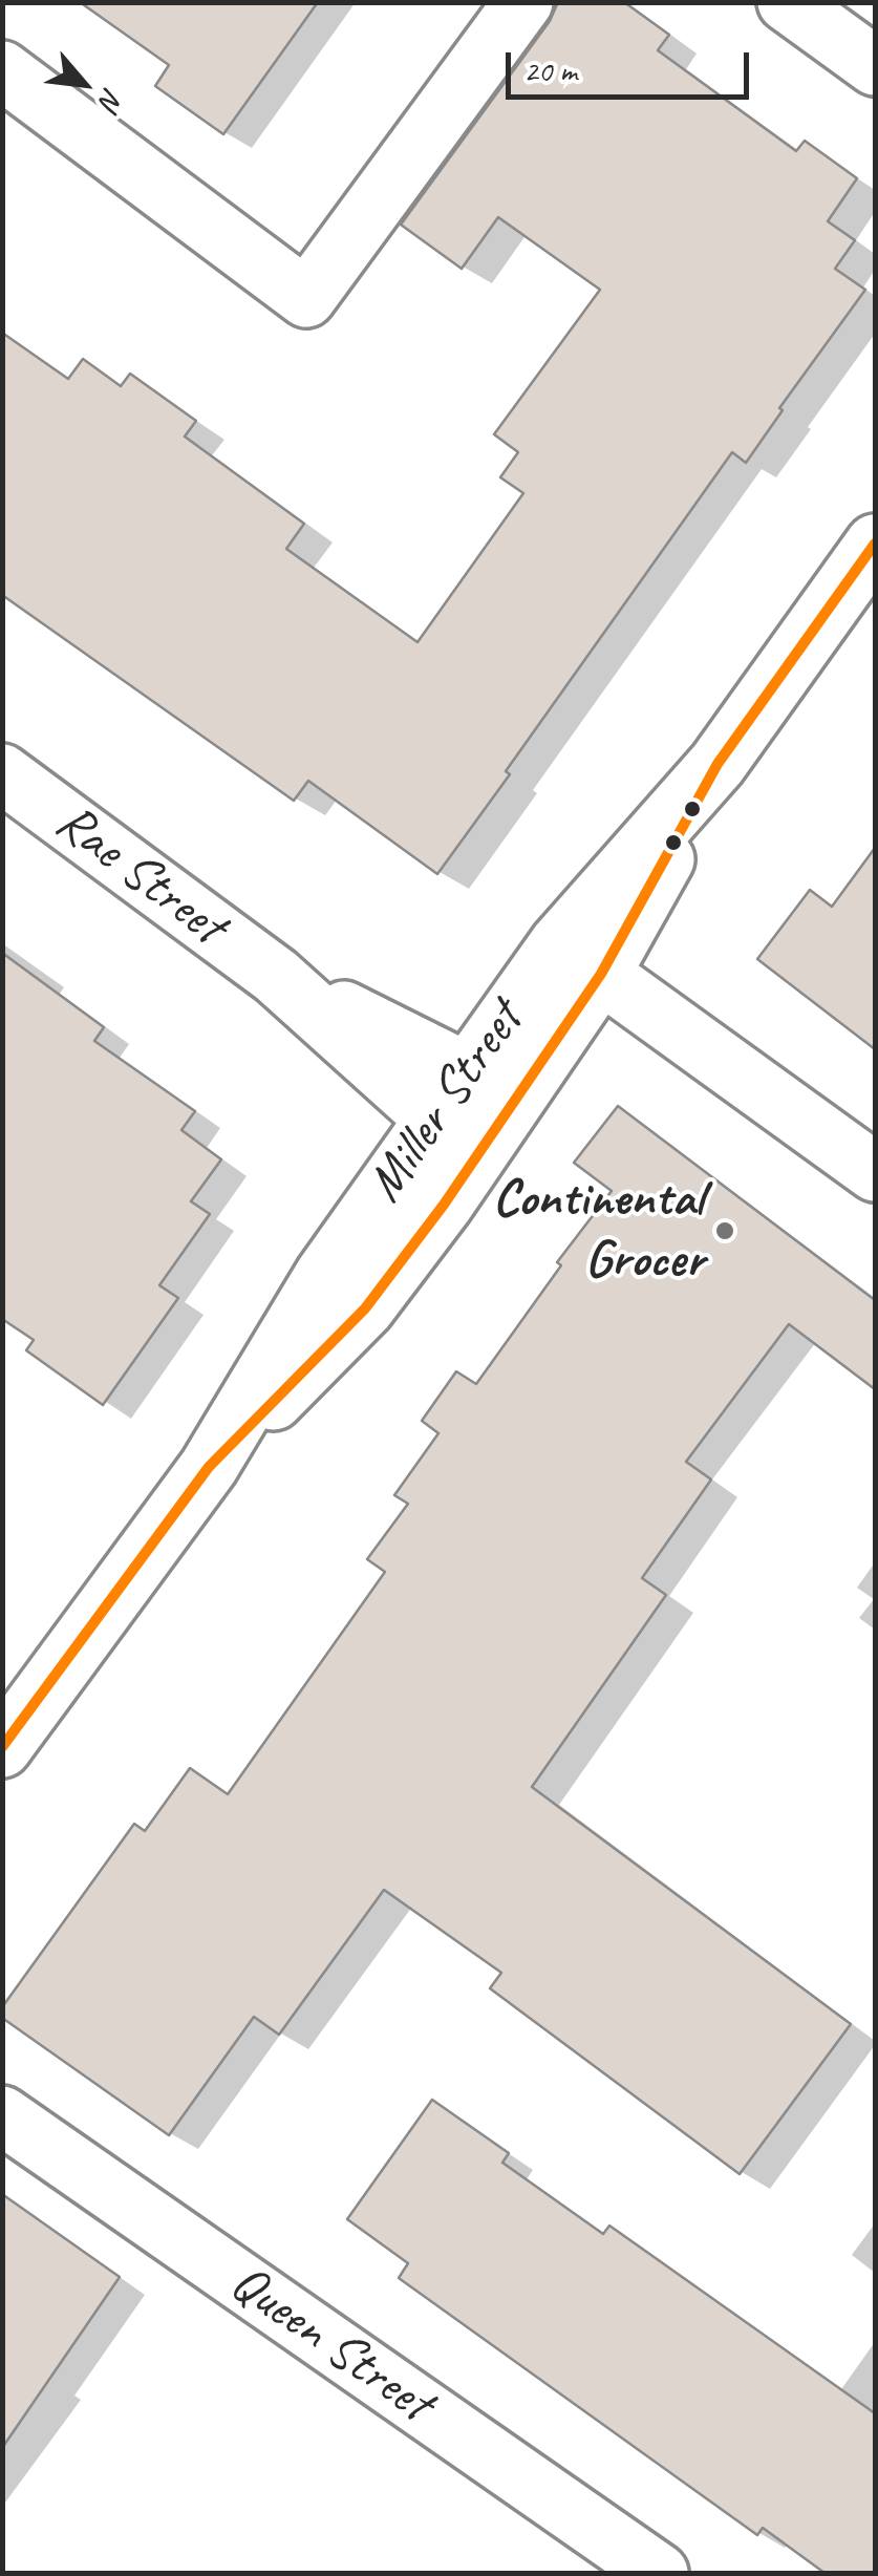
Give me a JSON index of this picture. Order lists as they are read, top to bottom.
{
  "streets": {
    "street": ["Rae Street", "Miller Street", "Queen Street"]
  },
  "crossings": [
    ["Rae Street", "Miller Street"]
  ],
  "places": ["Continental Grocer"],
  "scale_bar": "20 m",
  "north": "bottom right"
}
